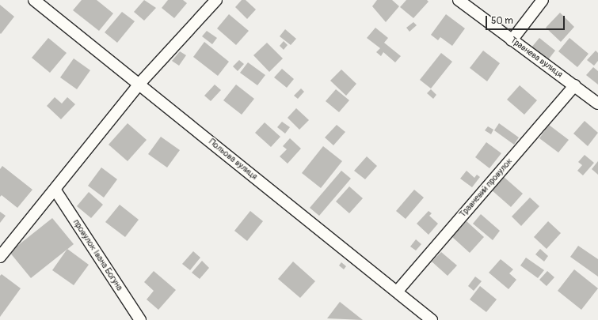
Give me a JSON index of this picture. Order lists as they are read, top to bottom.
{
  "streets": {
    "street": [
      "Травнева вулиця",
      "Польова вулиця",
      "Травневий провулок",
      "провулок Івана Богуна"
    ]
  },
  "crossings": [
    ["Травнева вулиця", "Травневий провулок"],
    ["Польова вулиця", "Травневий провулок"]
  ],
  "scale_bar": "50 m"
}
